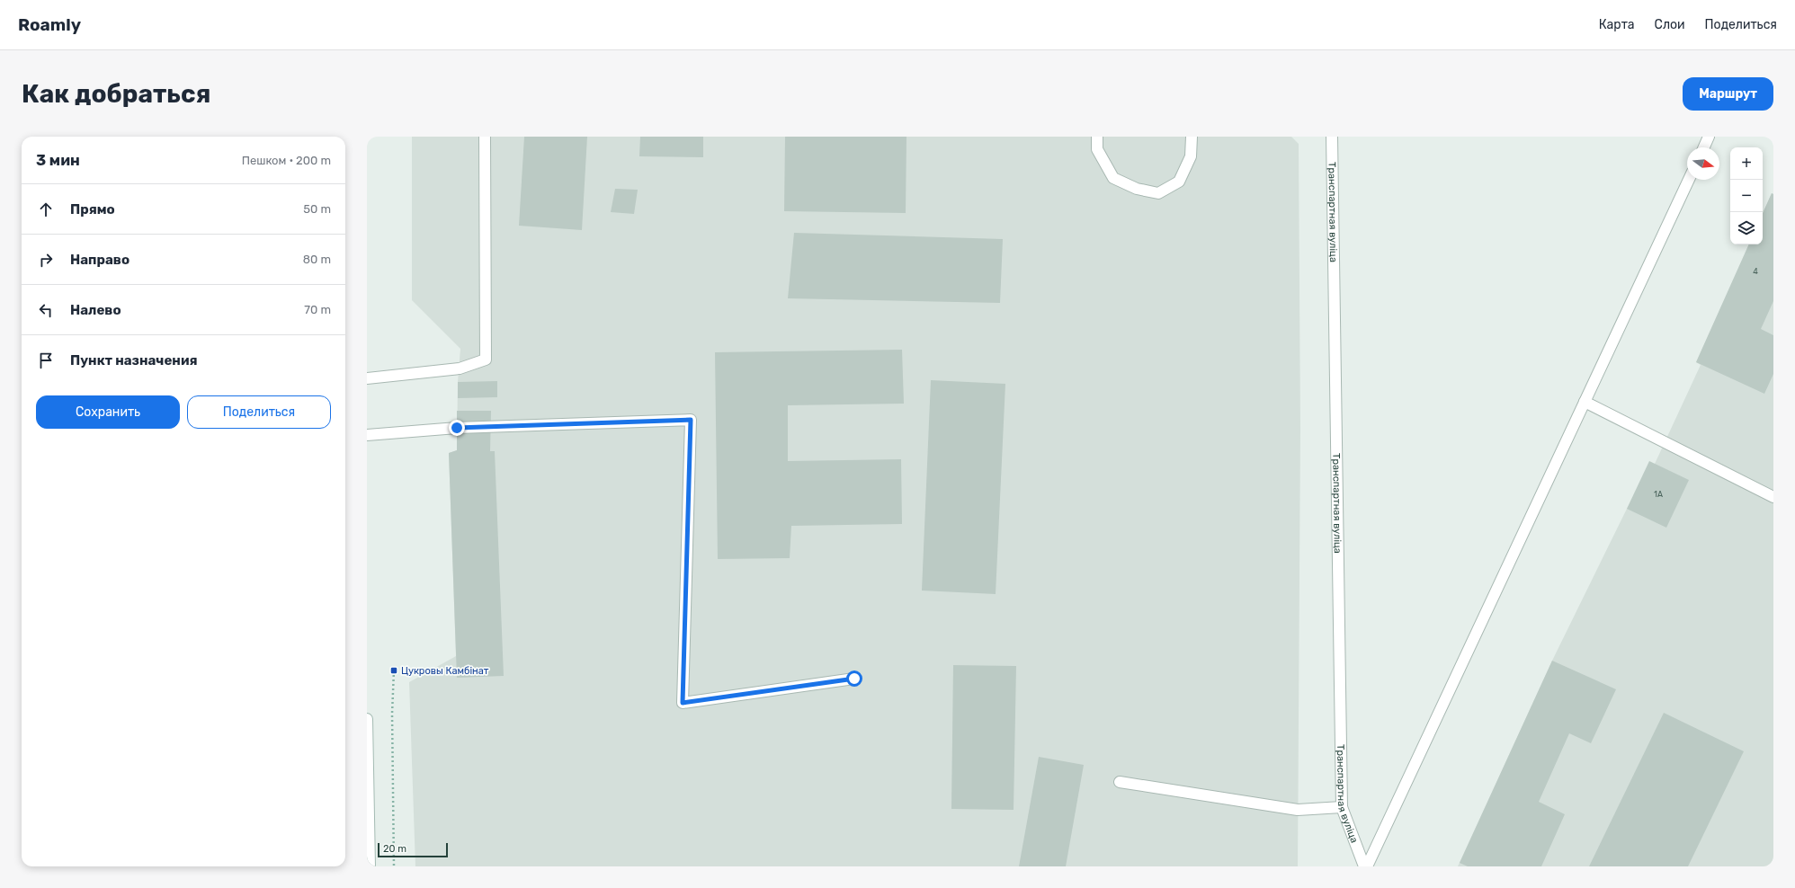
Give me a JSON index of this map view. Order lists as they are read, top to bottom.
{
  "streets": {
    "street": ["Транспартная вуліца"]
  },
  "places": {
    "transit": ["Цукровы Камбінат"]
  },
  "house_numbers": ["4", "1А"],
  "scale_bar": "20 m",
  "north": "right",
  "page": {
    "header": "Roamly",
    "nav": ["Карта", "Слои", "Поделиться"],
    "buttons": [
      "Маршрут",
      ["Сохранить", "Поделиться"]
    ],
    "title": "Как добраться",
    "heading": ["3 мин", "Пешком · 200 m"],
    "map_buttons": ["+", "−"],
    "list": [
      ["Прямо", "50 m"],
      ["Направо", "80 m"],
      ["Налево", "70 m"],
      "Пункт назначения"
    ],
    "scale": "20 m"
  }
}
